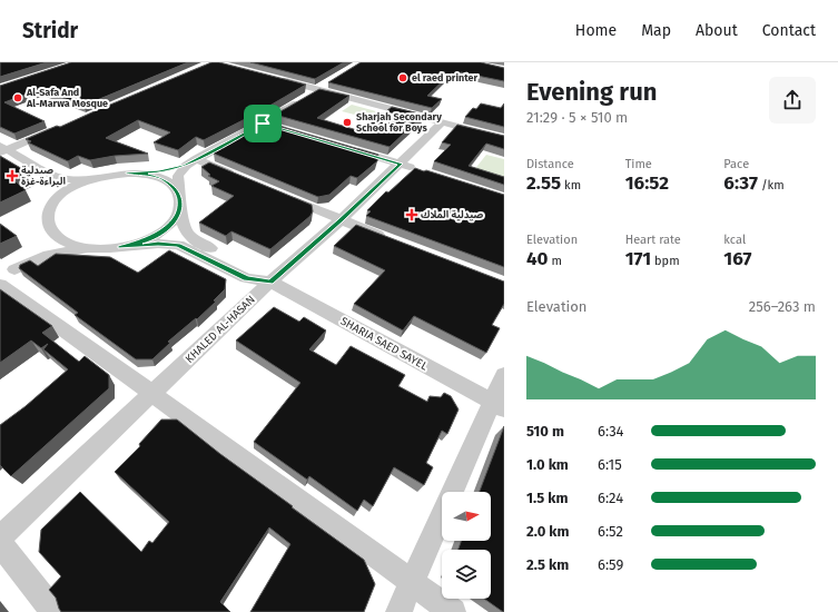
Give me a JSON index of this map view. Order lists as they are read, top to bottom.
{
  "streets": {
    "street": ["KHALED AL-HASAN", "SHARIA SAED SAYEL"]
  },
  "crossings": [
    ["KHALED AL-HASAN", "SHARIA SAED SAYEL"]
  ],
  "places": {
    "other": ["el raed printer", "Al-Safa And Al-Marwa Mosque", "Sharjah Secondary School for Boys"],
    "health": ["صيدلية البراءة-غزة", "صيدلية الملاك"]
  },
  "north": "right",
  "page": {
    "header": "Stridr",
    "nav": [
      "Home",
      "Map",
      "About",
      "Contact"
    ],
    "heading": ["Evening run", "21:29 · 5 × 510 m"],
    "stats": [
      ["Distance", "2.55 km"],
      ["Time", "16:52"],
      ["Pace", "6:37 /km"],
      ["Elevation", "40 m"],
      ["Heart rate", "171 bpm"],
      ["kcal", "167"]
    ],
    "chart": ["Elevation", "256–263 m"],
    "list": [
      {
        "name": "510 m",
        "note": "6:34"
      },
      {
        "name": "1.0 km",
        "note": "6:15"
      },
      {
        "name": "1.5 km",
        "note": "6:24"
      },
      {
        "name": "2.0 km",
        "note": "6:52"
      },
      {
        "name": "2.5 km",
        "note": "6:59"
      }
    ]
  }
}
